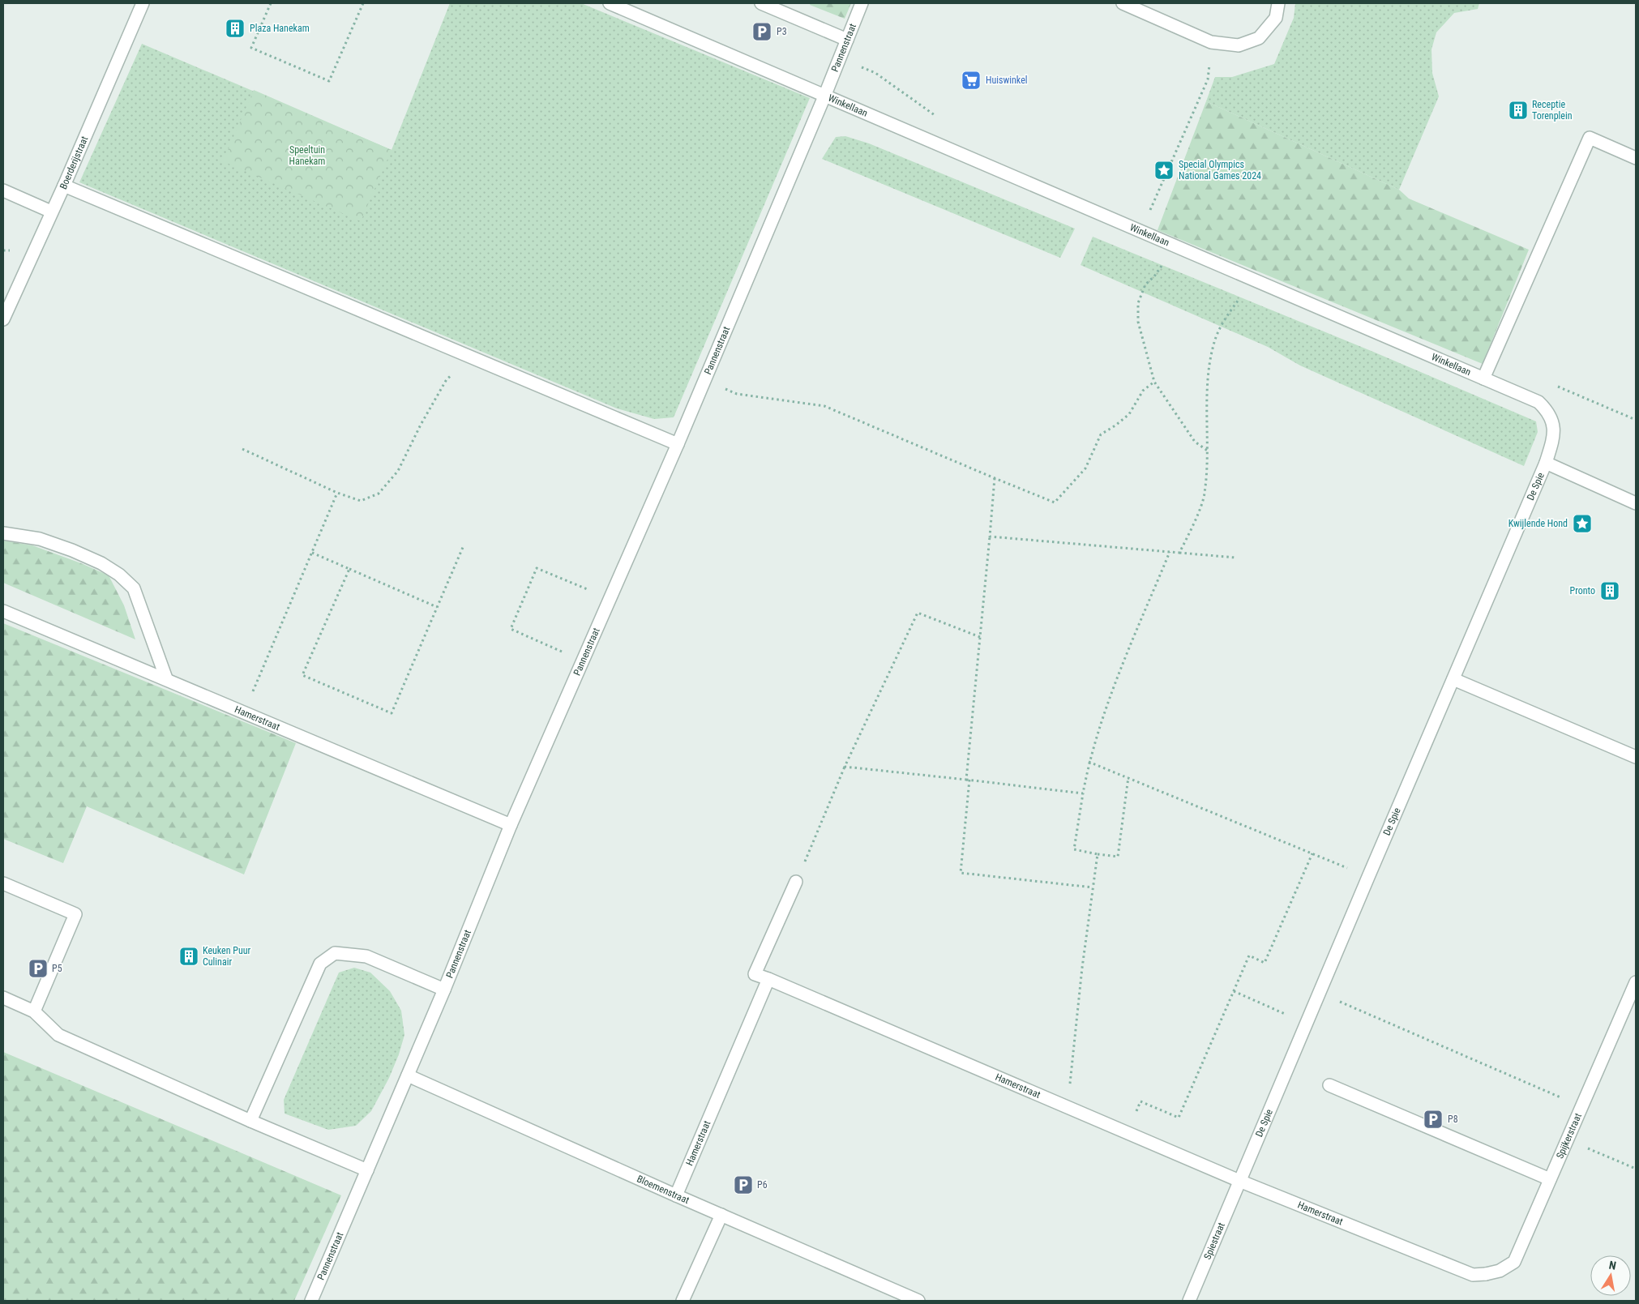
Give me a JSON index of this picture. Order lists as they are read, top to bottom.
{
  "streets": {
    "street": [
      "Pannenstraat",
      "Winkellaan",
      "Boerderijstraat",
      "De Spie",
      "Hamerstraat",
      "Spijkerstraat",
      "Bloemenstraat",
      "Spiestraat"
    ]
  },
  "crossings": [
    ["Pannenstraat", "Winkellaan"],
    ["Pannenstraat", "Hamerstraat"],
    ["Pannenstraat", "Bloemenstraat"],
    ["Winkellaan", "De Spie"],
    ["De Spie", "Hamerstraat"],
    ["De Spie", "Spiestraat"],
    ["Hamerstraat", "Spijkerstraat"],
    ["Hamerstraat", "Bloemenstraat"],
    ["Hamerstraat", "Spiestraat"]
  ],
  "parks": ["Speeltuin Hanekam"],
  "places": {
    "building": [
      "Plaza Hanekam",
      "Receptie Torenplein",
      "Pronto",
      "Keuken Puur Culinair"
    ],
    "parking": [
      "P3",
      "P5",
      "P8",
      "P6"
    ],
    "supermarket": ["Huiswinkel"],
    "place": ["Special Olympics National Games 2024", "Kwijlende Hond"]
  },
  "north": "top"
}
